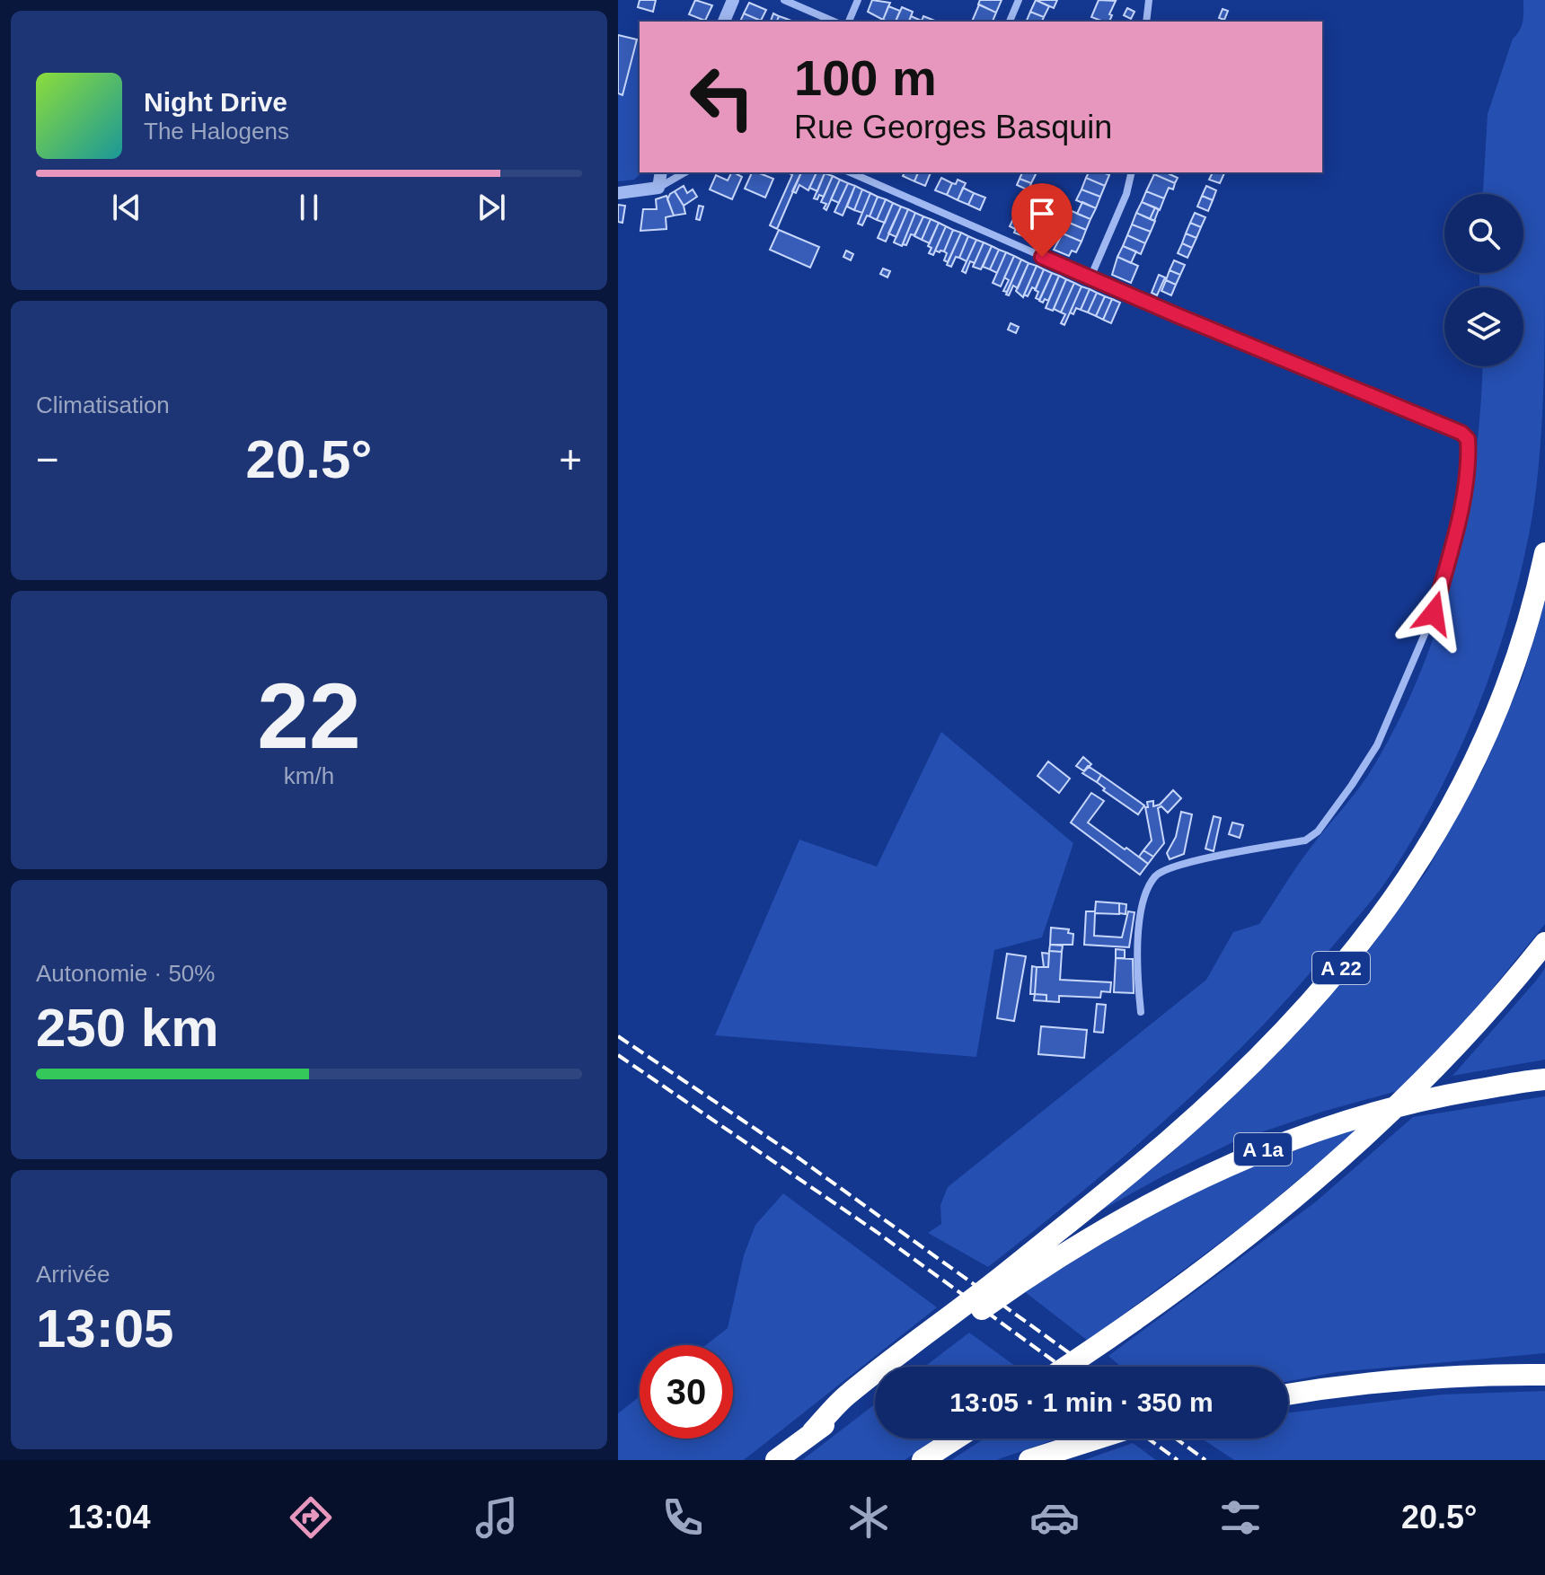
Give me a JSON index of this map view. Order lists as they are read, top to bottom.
{
  "streets": {
    "highway": ["A 22", "A 1a"]
  },
  "crossings": [
    ["A 22", "A 1a"]
  ],
  "page": {
    "turn": ["100 m", "Rue Georges Basquin"],
    "song": ["Night Drive", "The Halogens"],
    "tile": [
      "Climatisation",
      ["22", "km/h"],
      ["Autonomie · 50%", "250 km"],
      ["Arrivée", "13:05"]
    ],
    "heat": ["−", "20.5°", "+"],
    "limit": "30",
    "trip": "13:05 · 1 min · 350 m",
    "tabs": ["13:04", "20.5°"]
  }
}
